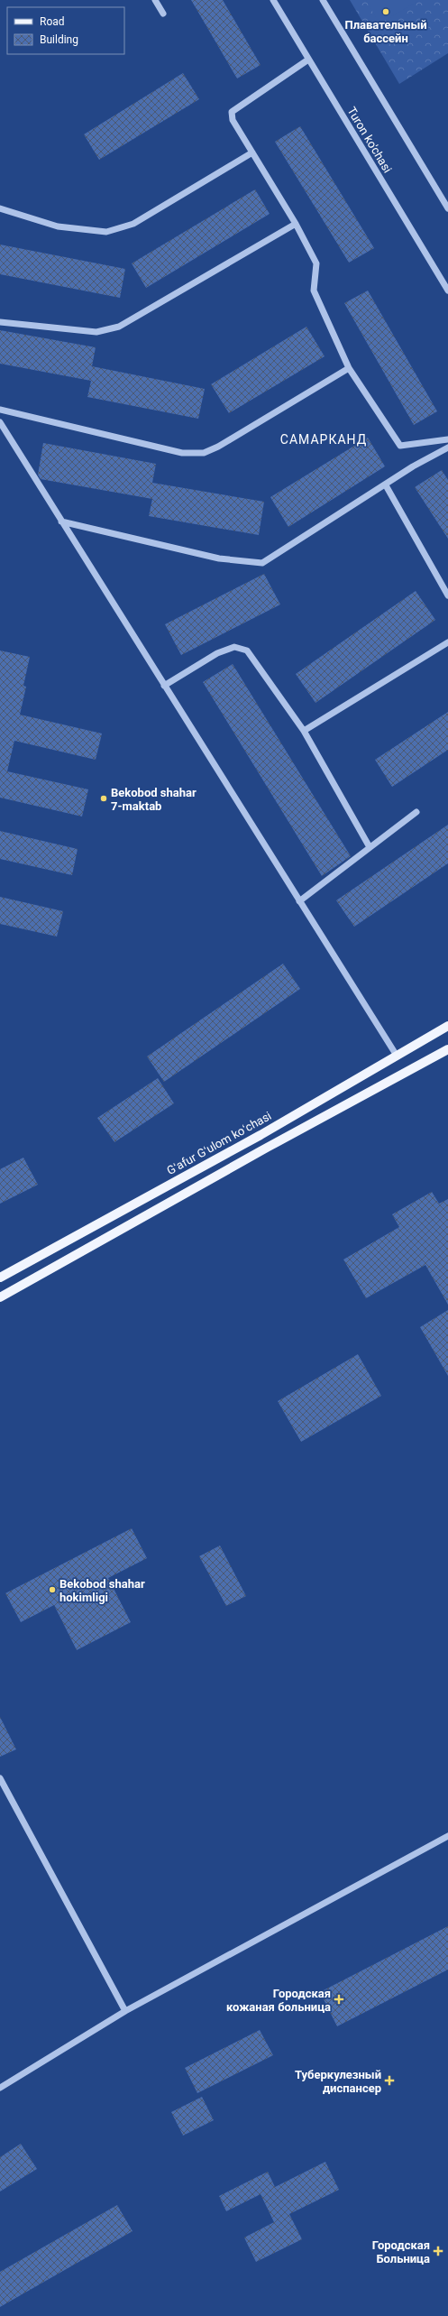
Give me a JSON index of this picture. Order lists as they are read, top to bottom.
{
  "streets": {
    "main road": ["Gʻafur Gʻulom koʻchasi"],
    "street": ["Turon ko'chasi"]
  },
  "districts": ["САМАРКАНД"],
  "places": {
    "other": ["Плавательный бассейн", "Bekobod shahar 7-maktab", "Bekobod shahar hokimligi"],
    "health": ["Городская кожаная больница", "Туберкулезный диспансер", "Городская Больница"]
  },
  "legend": ["Road", "Building"]
}
